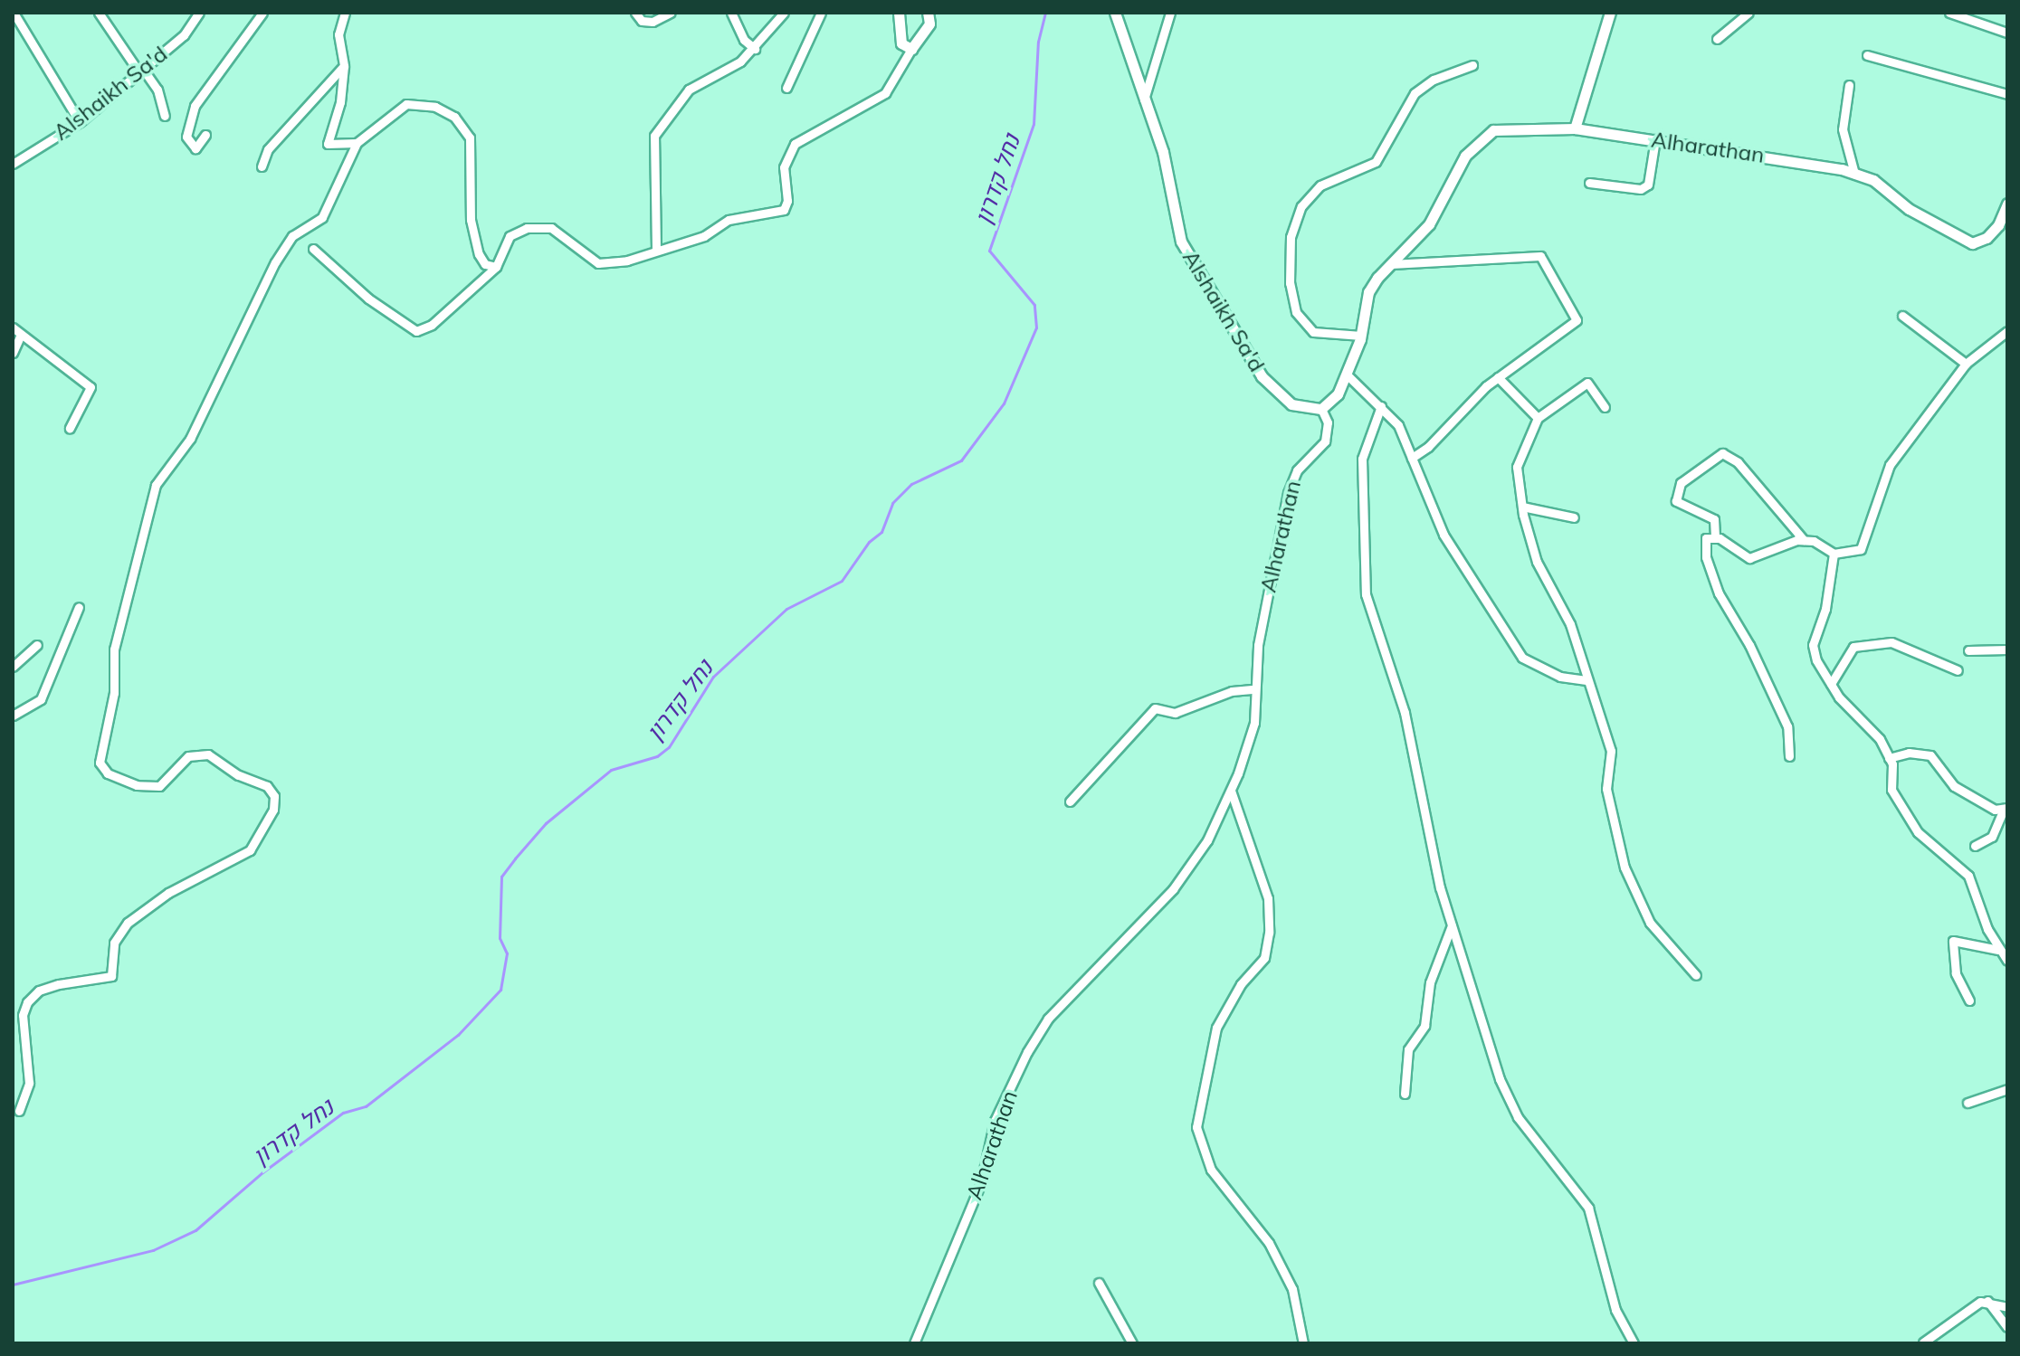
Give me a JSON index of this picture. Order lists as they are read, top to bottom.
{
  "streets": {
    "street": ["Alshaikh Sa'd", "Alharathan"]
  },
  "crossings": [
    ["Alshaikh Sa'd", "Alharathan"]
  ],
  "water": ["נחל קדרון"]
}
